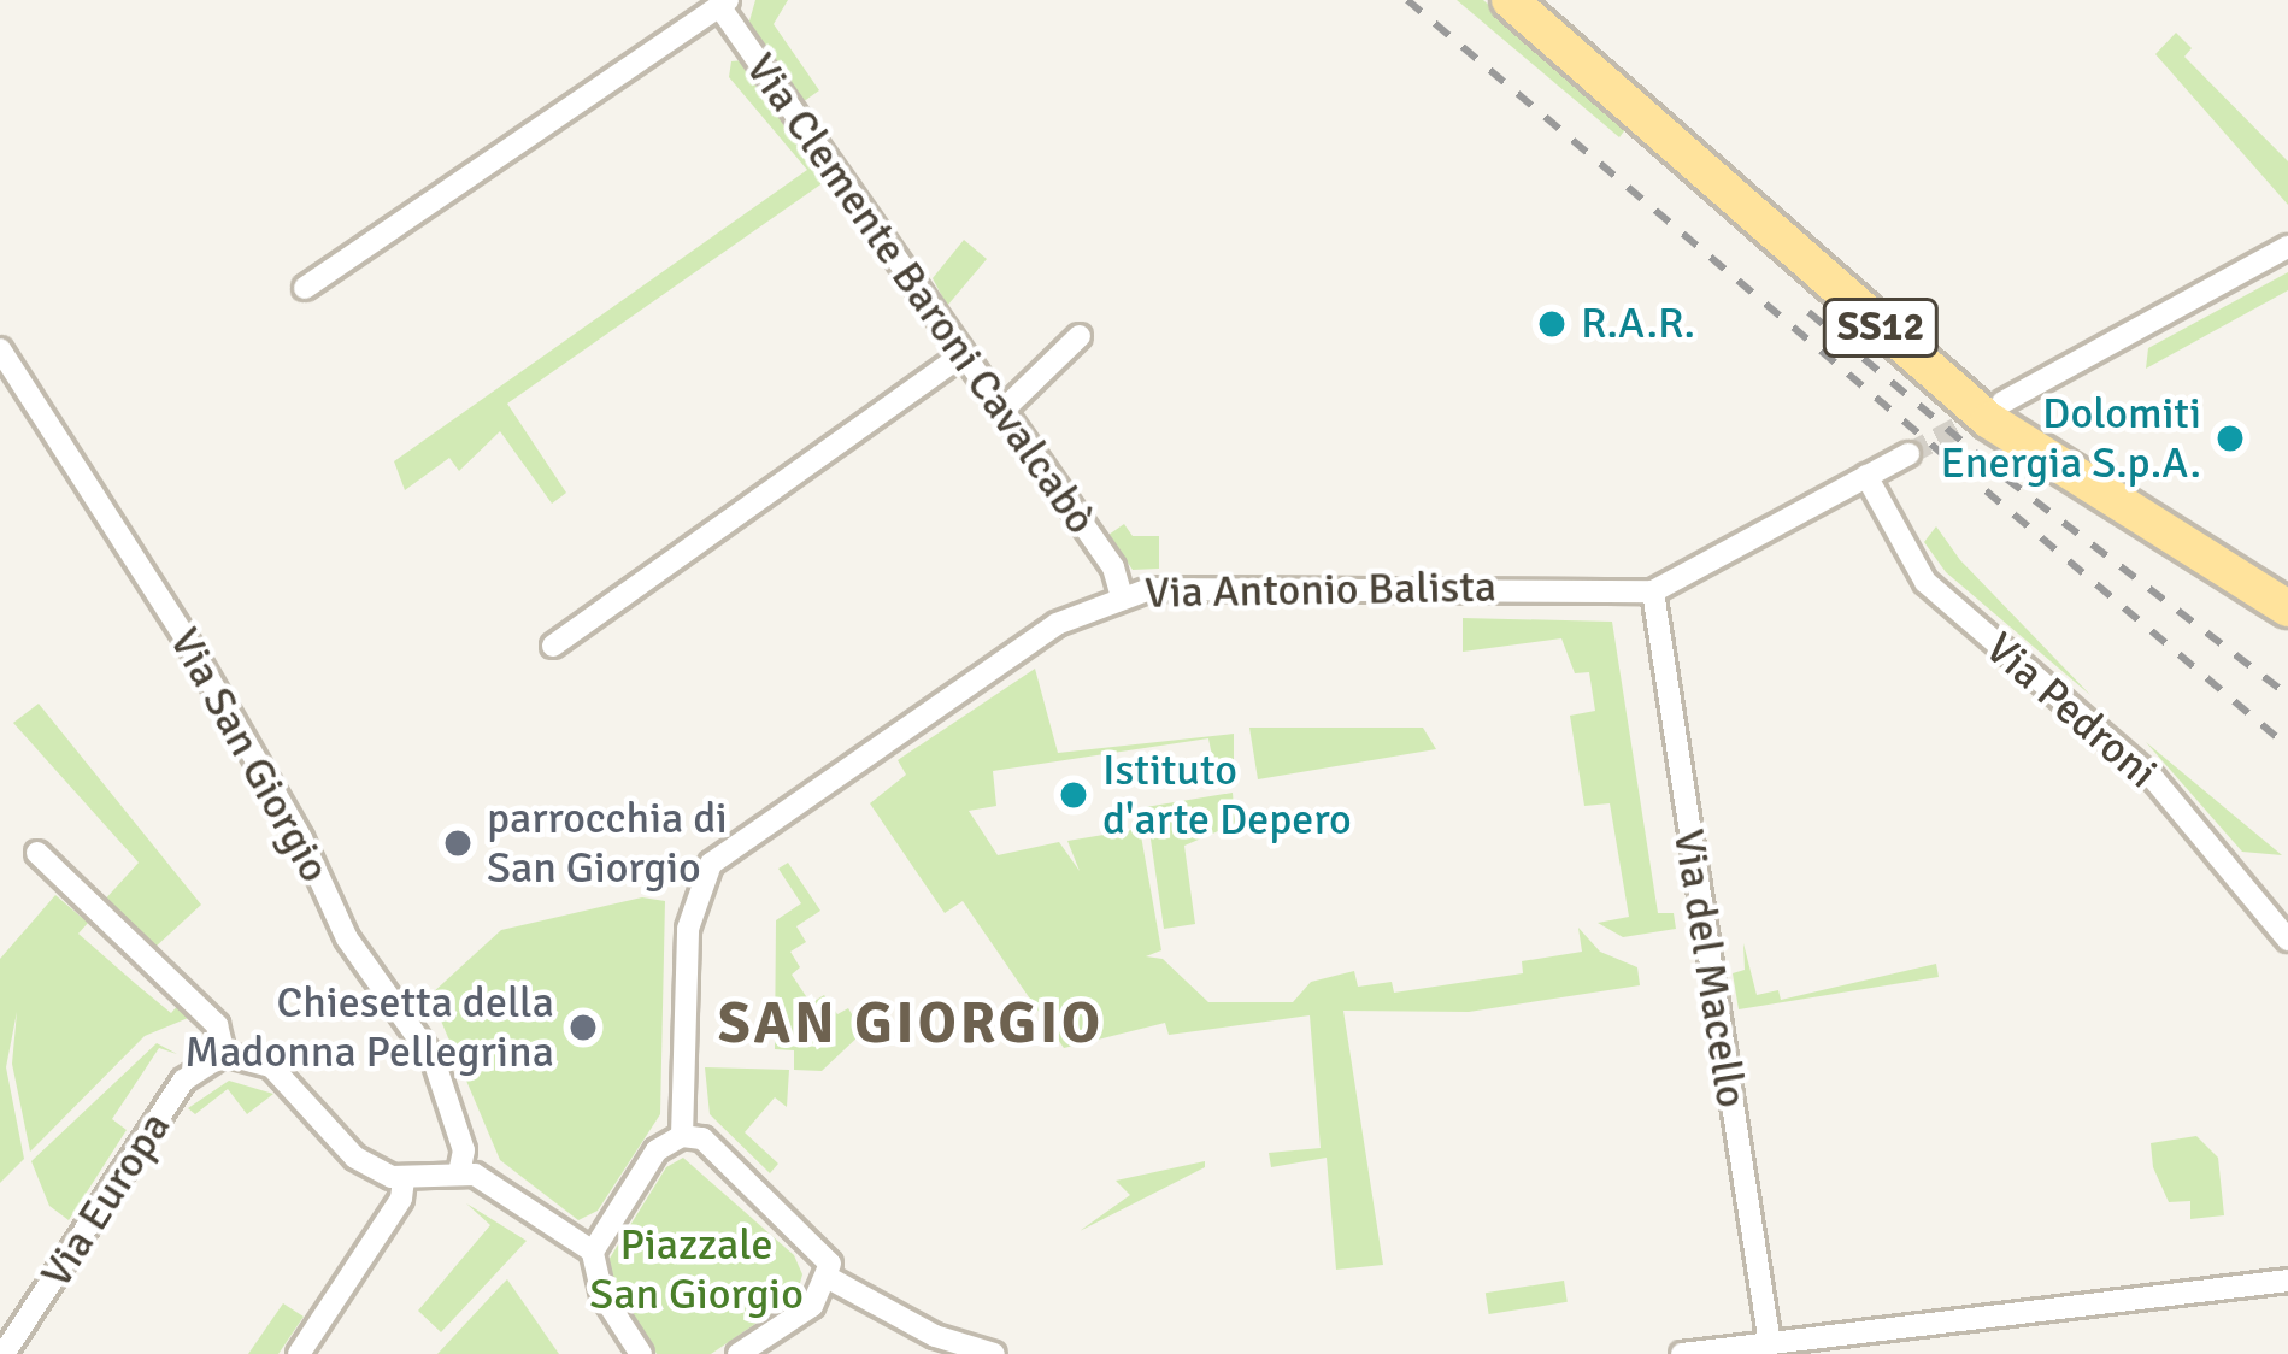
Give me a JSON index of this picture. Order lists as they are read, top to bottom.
{
  "streets": {
    "main road": ["SS12"],
    "street": [
      "Via Clemente Baroni Cavalcabò",
      "Via Antonio Balista",
      "Via Pedroni",
      "Via San Giorgio",
      "Via del Macello",
      "Via Europa"
    ]
  },
  "crossings": [
    ["Via Clemente Baroni Cavalcabò", "Via Antonio Balista"],
    ["Via Antonio Balista", "Via Pedroni"],
    ["Via Antonio Balista", "Via del Macello"]
  ],
  "districts": ["SAN GIORGIO"],
  "parks": ["Piazzale San Giorgio"],
  "places": [
    "R.A.R.",
    "Dolomiti Energia S.p.A.",
    "Istituto d'arte Depero",
    "parrocchia di San Giorgio",
    "Chiesetta della Madonna Pellegrina"
  ]
}
